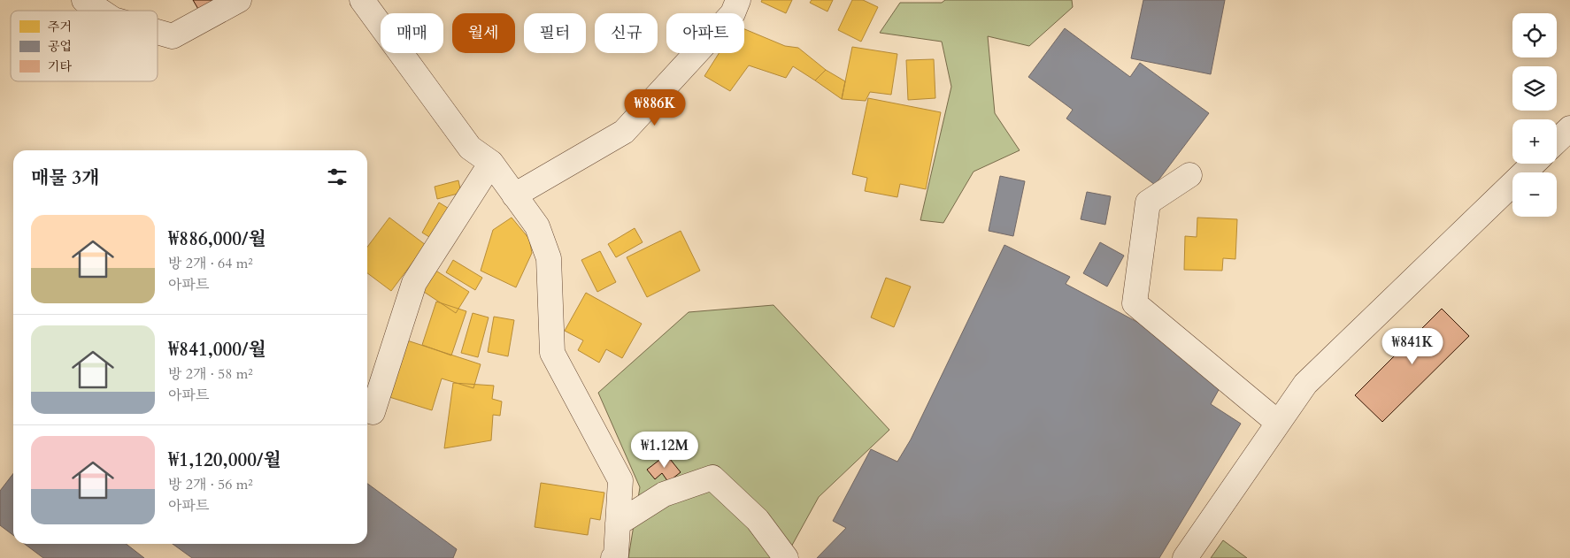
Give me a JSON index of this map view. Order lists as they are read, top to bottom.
{
  "legend": ["주거", "공업", "기타"],
  "page": {
    "map_buttons": ["+", "−"],
    "chip": [
      "매매",
      "월세",
      "필터",
      "신규",
      "아파트"
    ],
    "price": ["₩886K", "₩841K", "₩1.12M"],
    "heading": "매물 3개",
    "list": [
      {
        "name": "₩886,000/월",
        "note": "방 2개 · 64 m² · 아파트"
      },
      {
        "name": "₩841,000/월",
        "note": "방 2개 · 58 m² · 아파트"
      },
      {
        "name": "₩1,120,000/월",
        "note": "방 2개 · 56 m² · 아파트"
      }
    ]
  }
}
